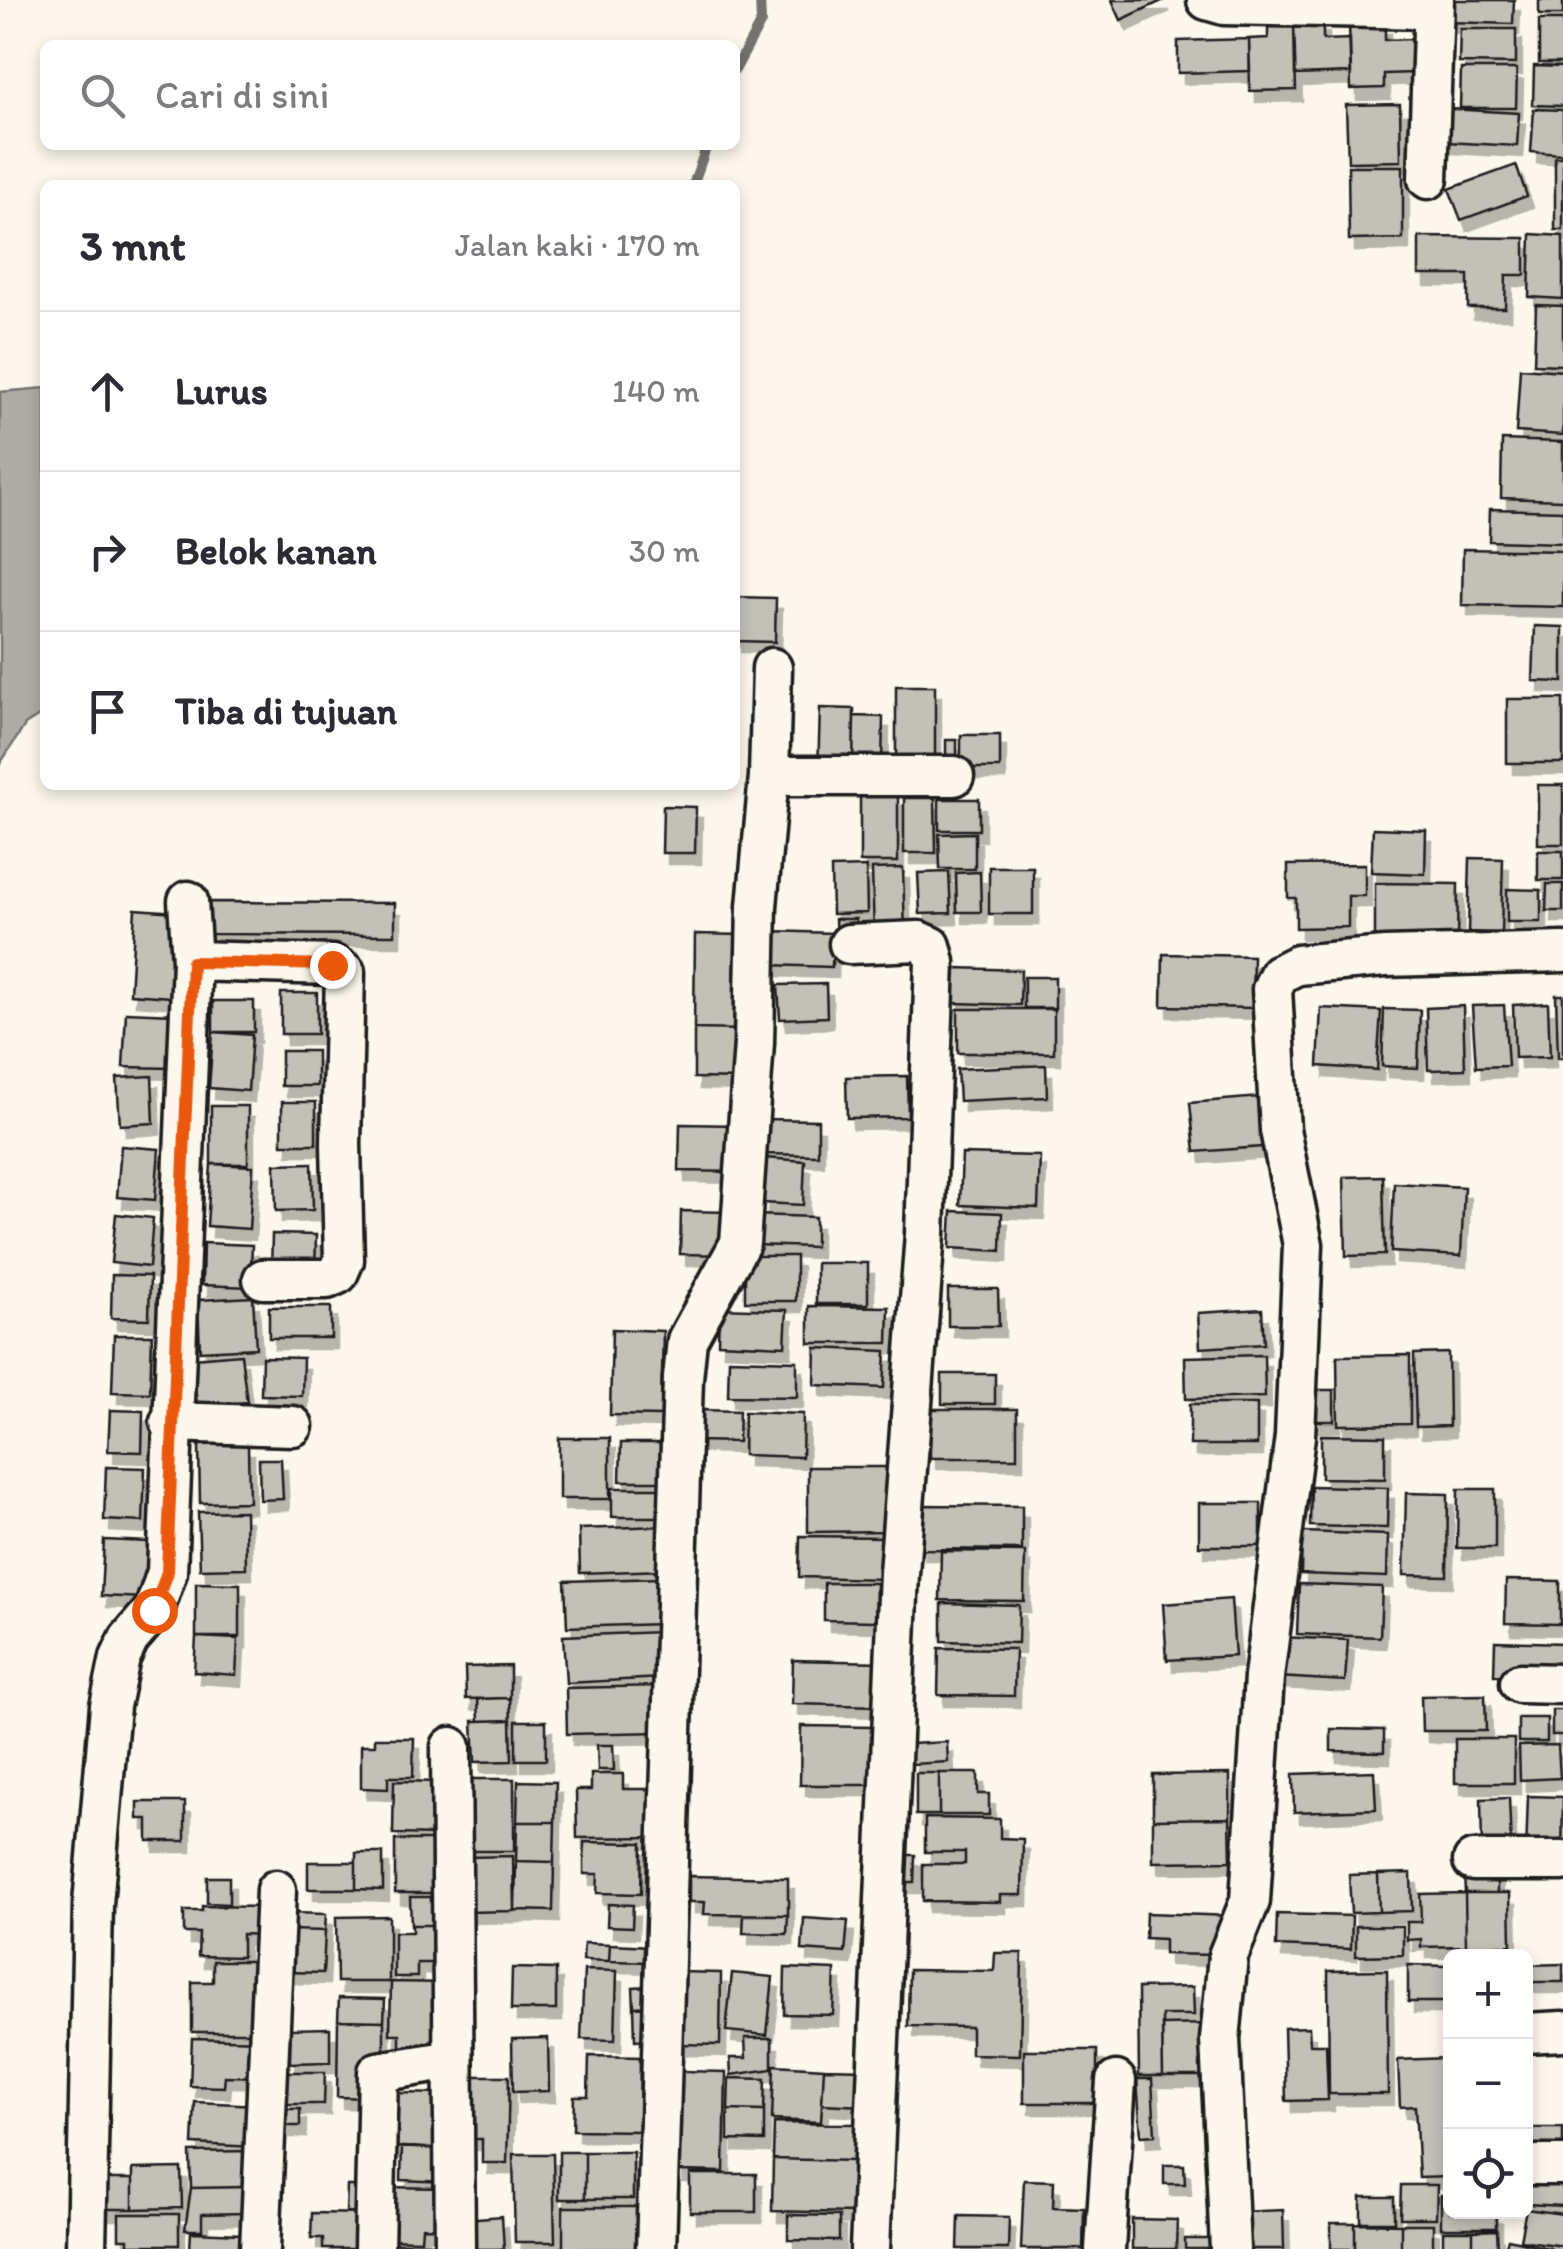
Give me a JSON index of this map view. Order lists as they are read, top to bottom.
{
  "page": {
    "search": "Cari di sini",
    "heading": ["3 mnt", "Jalan kaki · 170 m"],
    "list": [
      ["Lurus", "140 m"],
      ["Belok kanan", "30 m"],
      "Tiba di tujuan"
    ],
    "map_buttons": ["+", "−"]
  }
}
